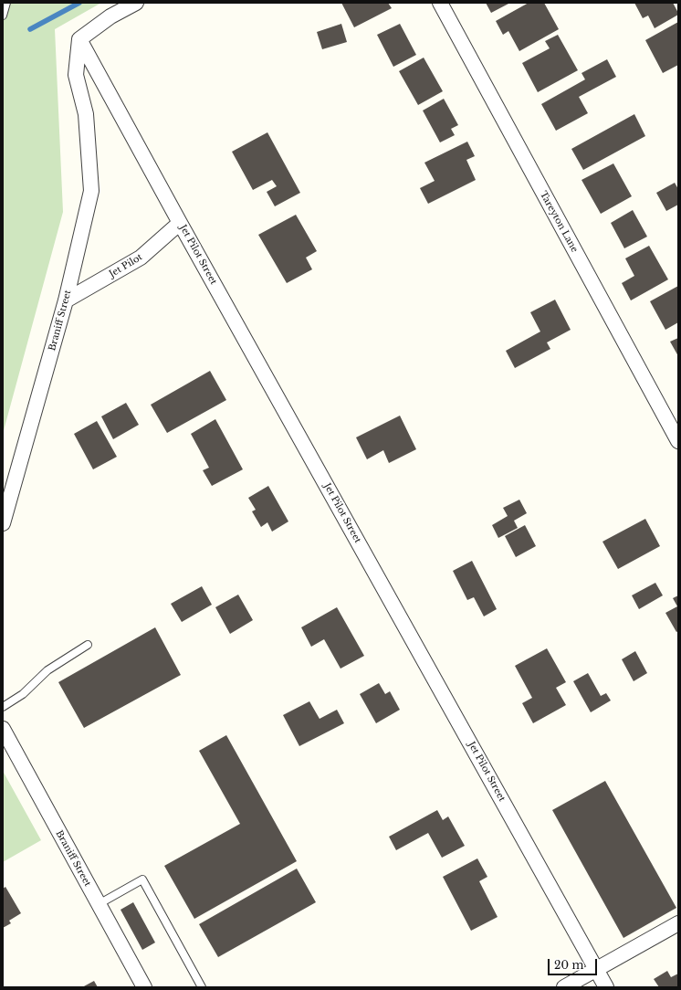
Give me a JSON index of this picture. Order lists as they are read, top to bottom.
{
  "streets": {
    "street": [
      "Tareyton Lane",
      "Jet Pilot Street",
      "Jet Pilot",
      "Braniff Street"
    ]
  },
  "crossings": [
    ["Jet Pilot Street", "Jet Pilot"],
    ["Jet Pilot Street", "Braniff Street"],
    ["Jet Pilot", "Braniff Street"]
  ],
  "scale_bar": "20 m"
}
